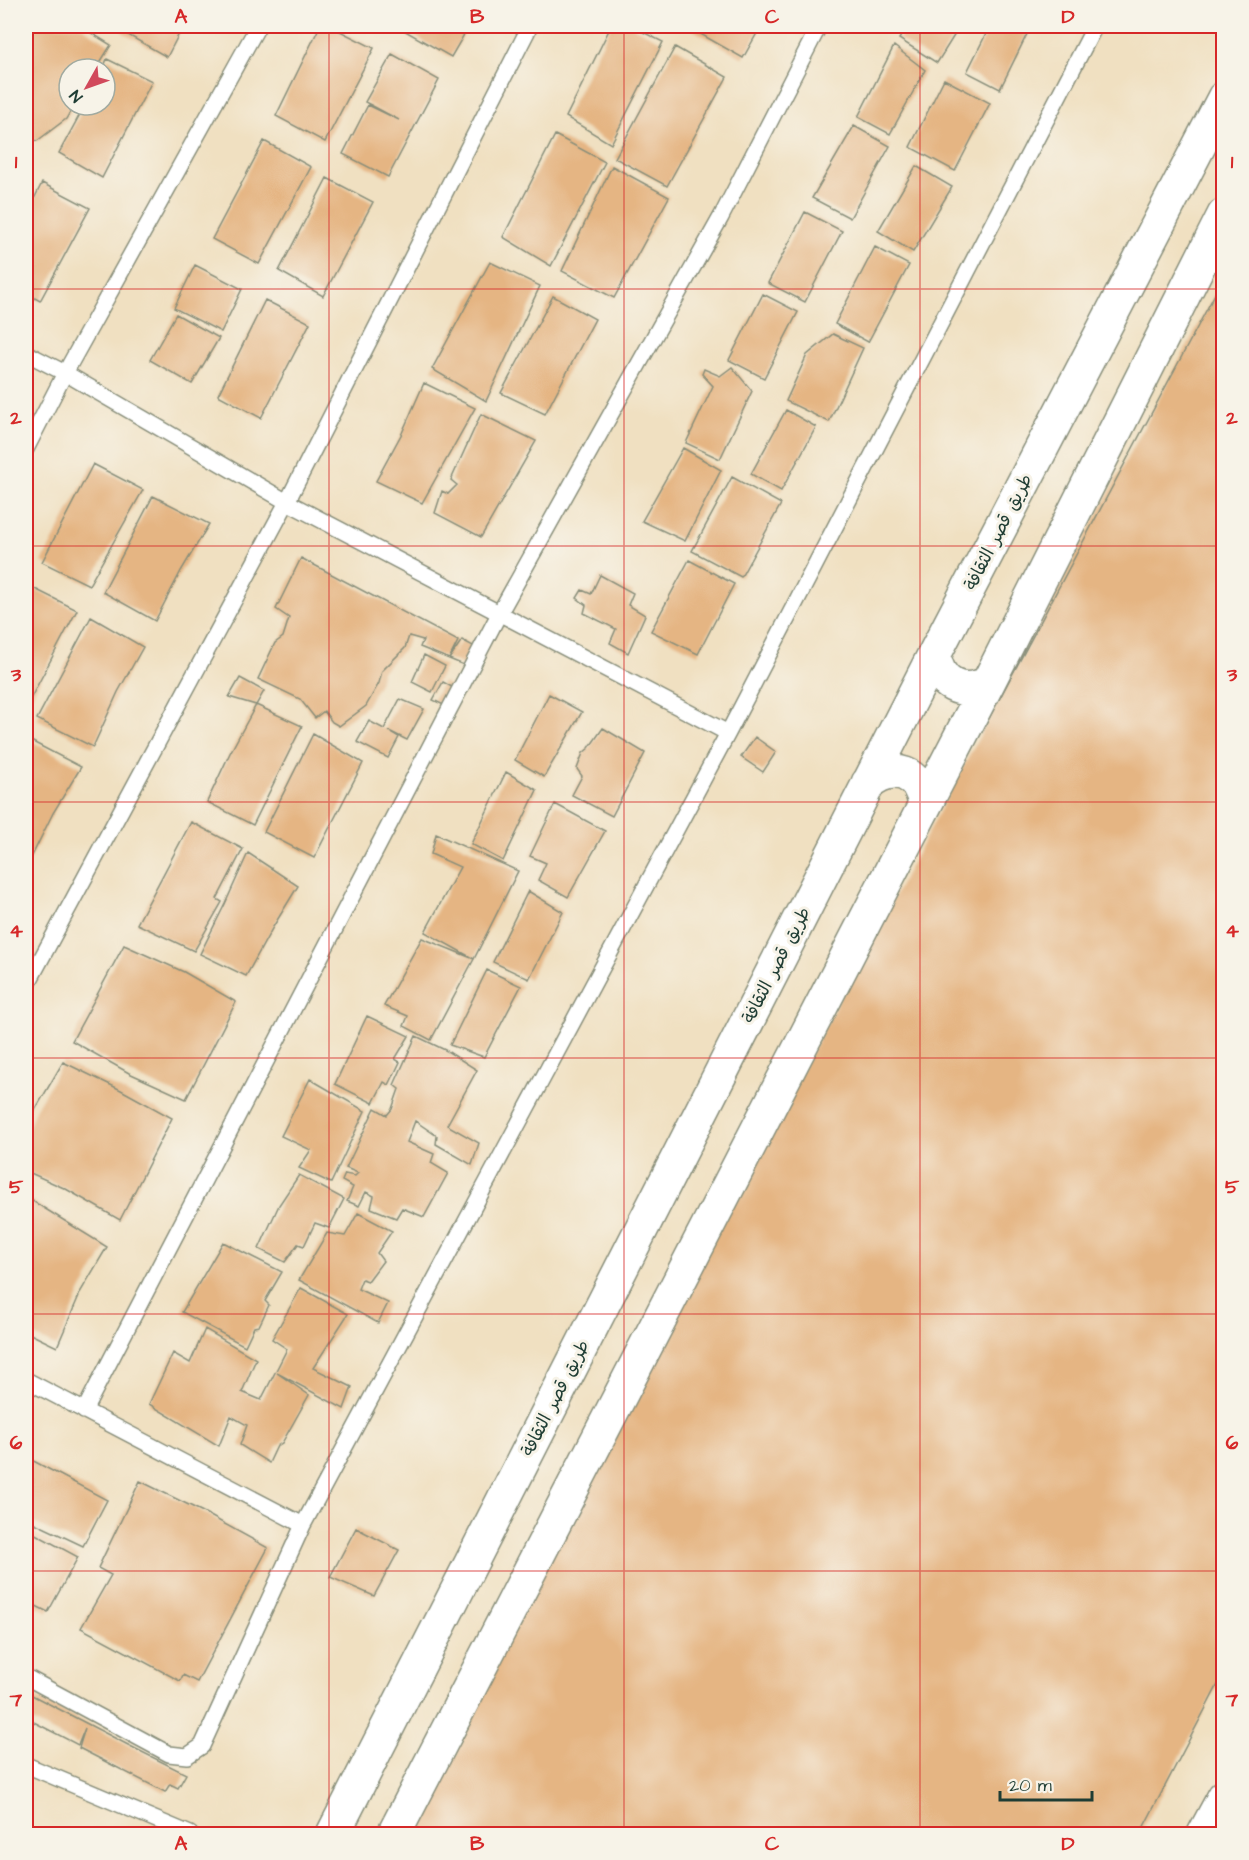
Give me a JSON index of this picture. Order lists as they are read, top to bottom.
{
  "streets": {
    "main road": ["طريق قصر الثقافة"]
  },
  "scale_bar": "20 m",
  "north": "bottom left",
  "grid": {
    "columns": [
      "A",
      "B",
      "C",
      "D"
    ],
    "rows": [
      "1",
      "2",
      "3",
      "4",
      "5",
      "6",
      "7"
    ]
  }
}
